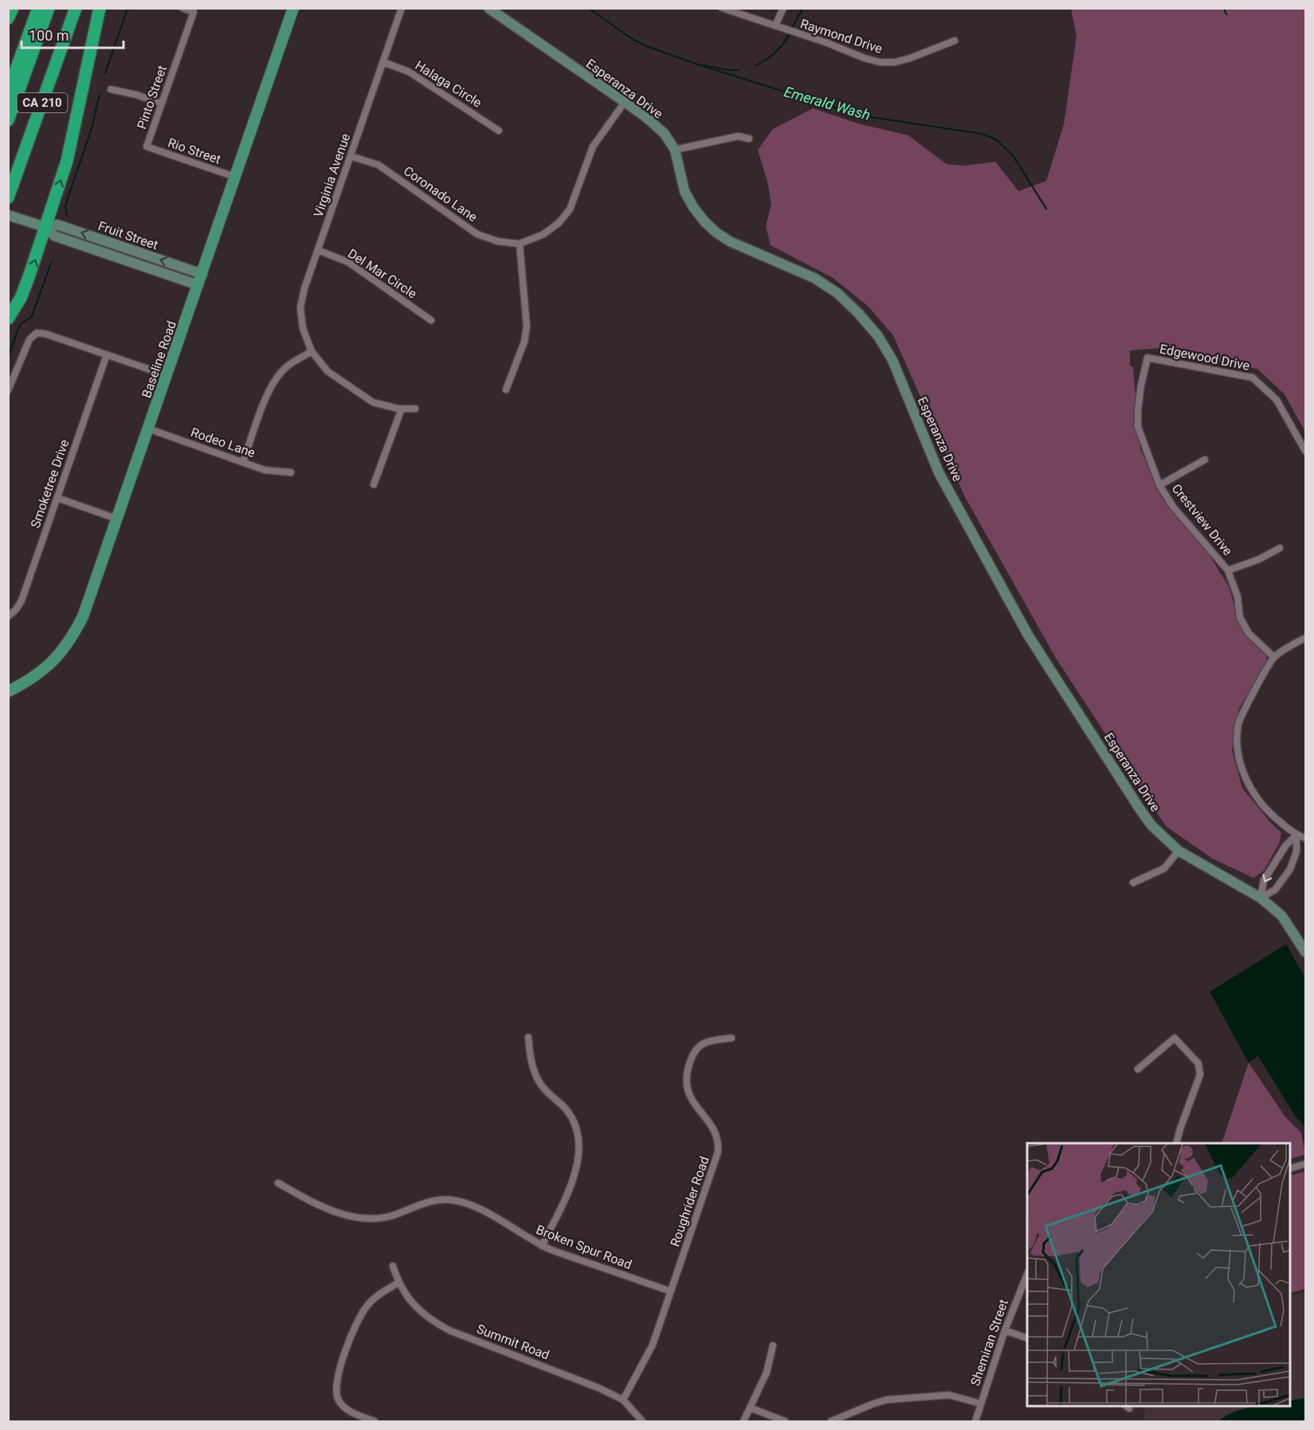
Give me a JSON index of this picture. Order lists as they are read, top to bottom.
{
  "streets": {
    "highway": ["CA 210"],
    "main road": ["Esperanza Drive", "Fruit Street", "Baseline Road"],
    "street": [
      "Raymond Drive",
      "Halaga Circle",
      "Pinto Street",
      "Rio Street",
      "Virginia Avenue",
      "Coronado Lane",
      "Del Mar Circle",
      "Edgewood Drive",
      "Rodeo Lane",
      "Smoketree Drive",
      "Crestview Drive",
      "Roughrider Road",
      "Broken Spur Road",
      "Summit Road",
      "Shemiran Street"
    ]
  },
  "crossings": [
    ["Halaga Circle", "Virginia Avenue"],
    ["Pinto Street", "Rio Street"],
    ["Rio Street", "Baseline Road"],
    ["Virginia Avenue", "Coronado Lane"],
    ["Virginia Avenue", "Del Mar Circle"],
    ["Fruit Street", "Baseline Road"],
    ["Edgewood Drive", "Crestview Drive"],
    ["Baseline Road", "Rodeo Lane"],
    ["Roughrider Road", "Broken Spur Road"],
    ["Roughrider Road", "Summit Road"]
  ],
  "water": ["Emerald Wash"],
  "scale_bar": "100 m"
}
